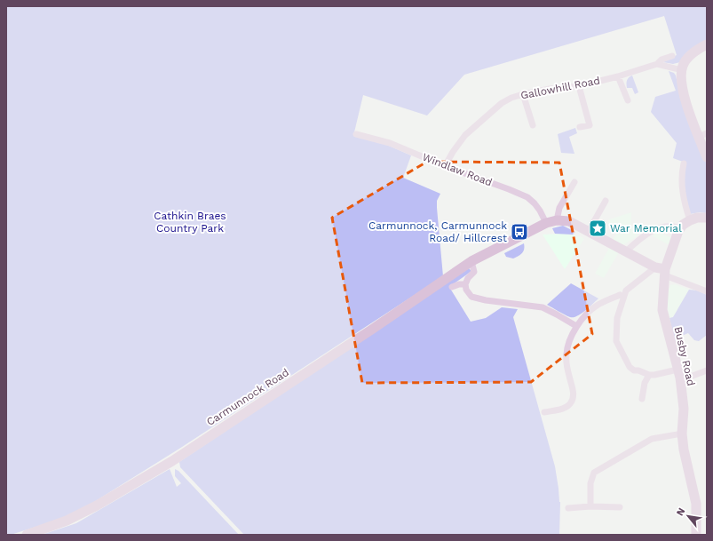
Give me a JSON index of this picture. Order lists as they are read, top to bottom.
{
  "streets": {
    "street": [
      "Gallowhill Road",
      "Windlaw Road",
      "Busby Road",
      "Carmunnock Road"
    ]
  },
  "crossings": [
    ["Gallowhill Road", "Windlaw Road"],
    ["Windlaw Road", "Carmunnock Road"]
  ],
  "parks": ["Cathkin Braes Country Park"],
  "places": {
    "place": ["War Memorial"],
    "bus stop": ["Carmunnock, Carmunnock Road/ Hillcrest"]
  },
  "north": "top left"
}
